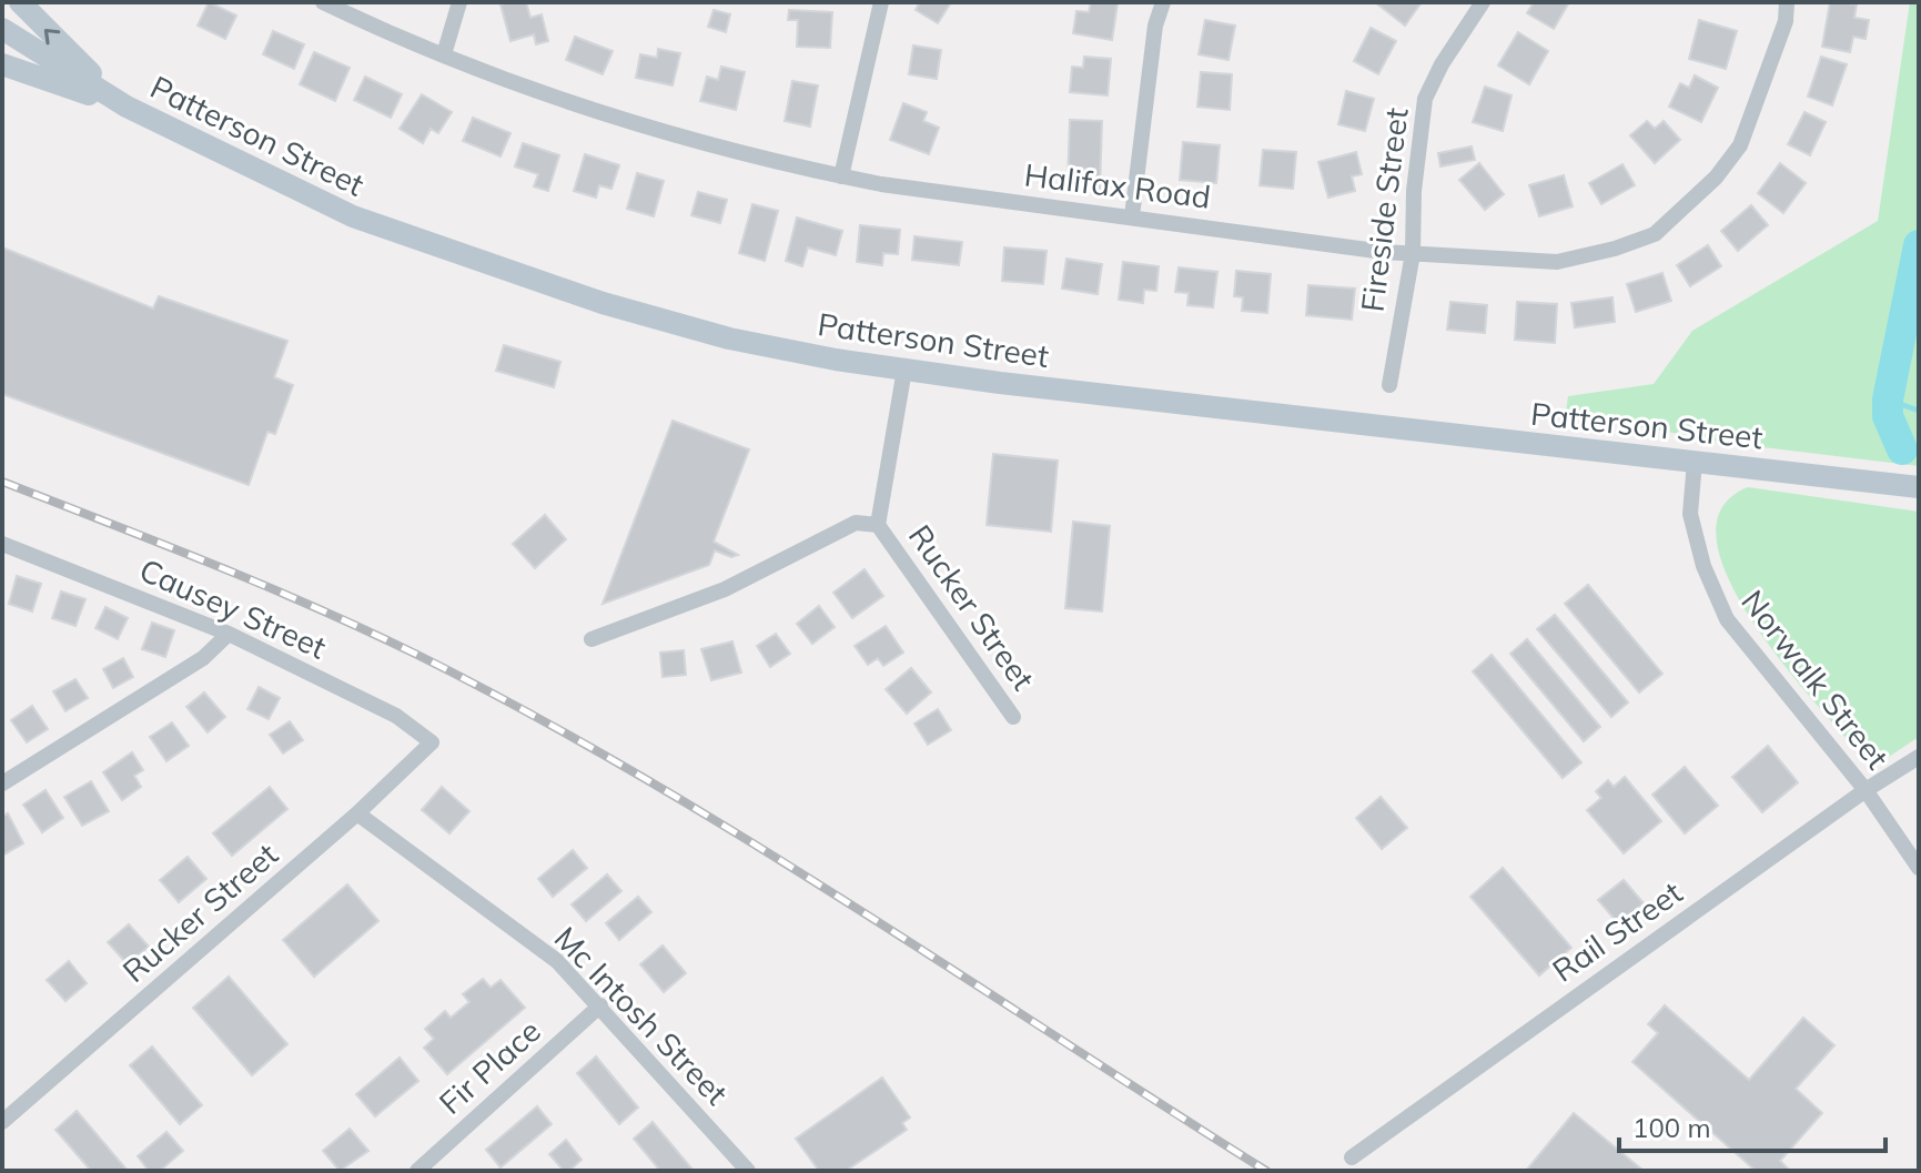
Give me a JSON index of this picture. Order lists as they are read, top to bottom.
{
  "streets": {
    "main road": ["Patterson Street"],
    "street": [
      "Halifax Road",
      "Fireside Street",
      "Rucker Street",
      "Causey Street",
      "Norwalk Street",
      "Rail Street",
      "Mc Intosh Street",
      "Fir Place"
    ]
  },
  "crossings": [
    ["Patterson Street", "Norwalk Street"],
    ["Halifax Road", "Fireside Street"],
    ["Rucker Street", "Causey Street"],
    ["Rucker Street", "Mc Intosh Street"],
    ["Norwalk Street", "Rail Street"],
    ["Mc Intosh Street", "Fir Place"]
  ],
  "scale_bar": "100 m"
}
